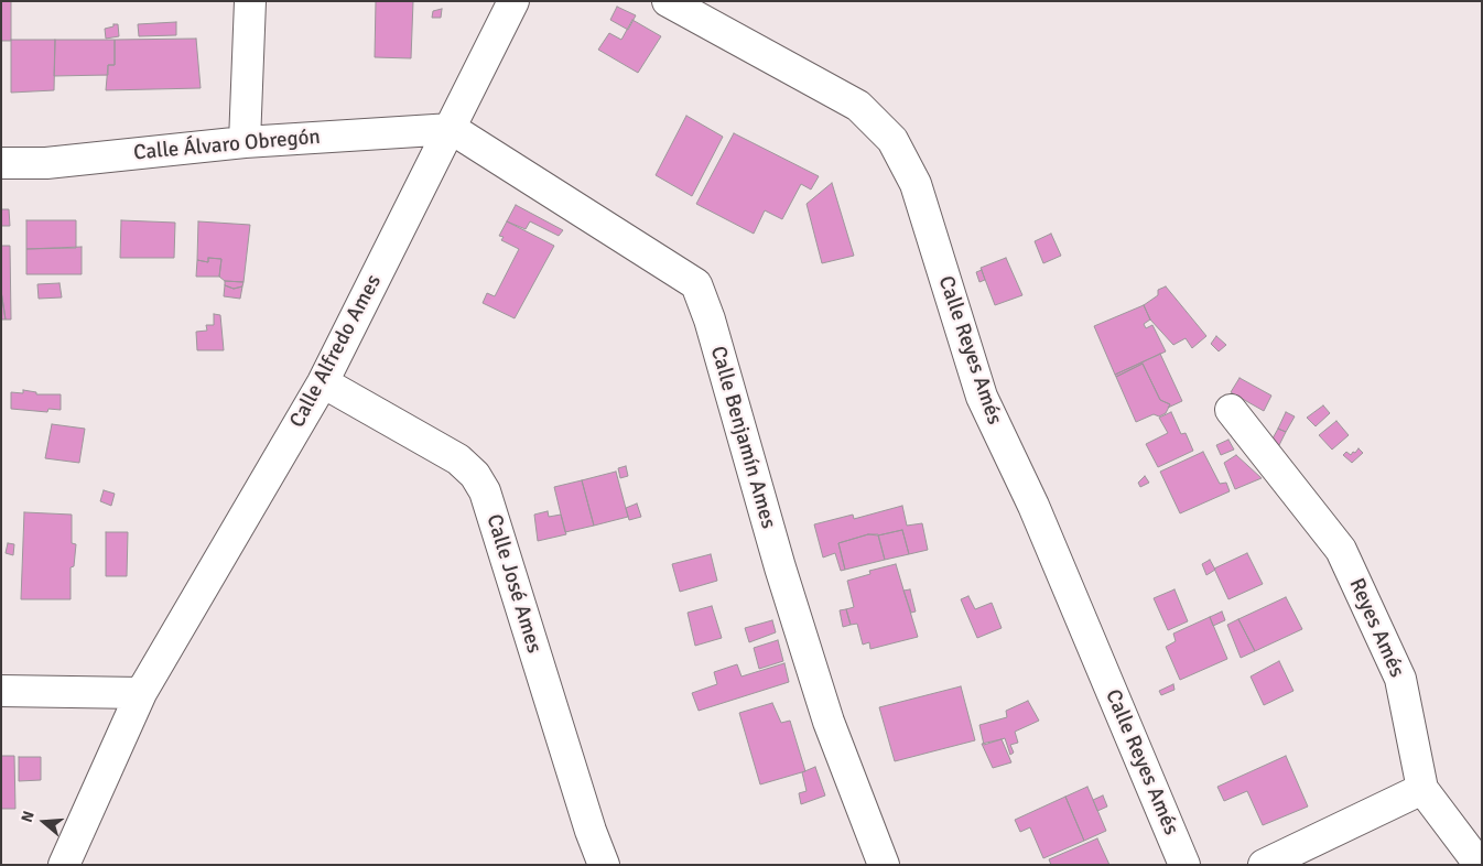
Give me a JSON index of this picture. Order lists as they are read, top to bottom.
{
  "streets": {
    "street": [
      "Calle Álvaro Obregón",
      "Calle Reyes Amés",
      "Calle Alfredo Ames",
      "Calle Benjamín Ames",
      "Calle José Ames",
      "Reyes Amés"
    ]
  },
  "crossings": [
    ["Calle Álvaro Obregón", "Calle Alfredo Ames"],
    ["Calle Álvaro Obregón", "Calle Benjamín Ames"],
    ["Calle Alfredo Ames", "Calle Benjamín Ames"],
    ["Calle Alfredo Ames", "Calle José Ames"]
  ],
  "north": "left"
}
